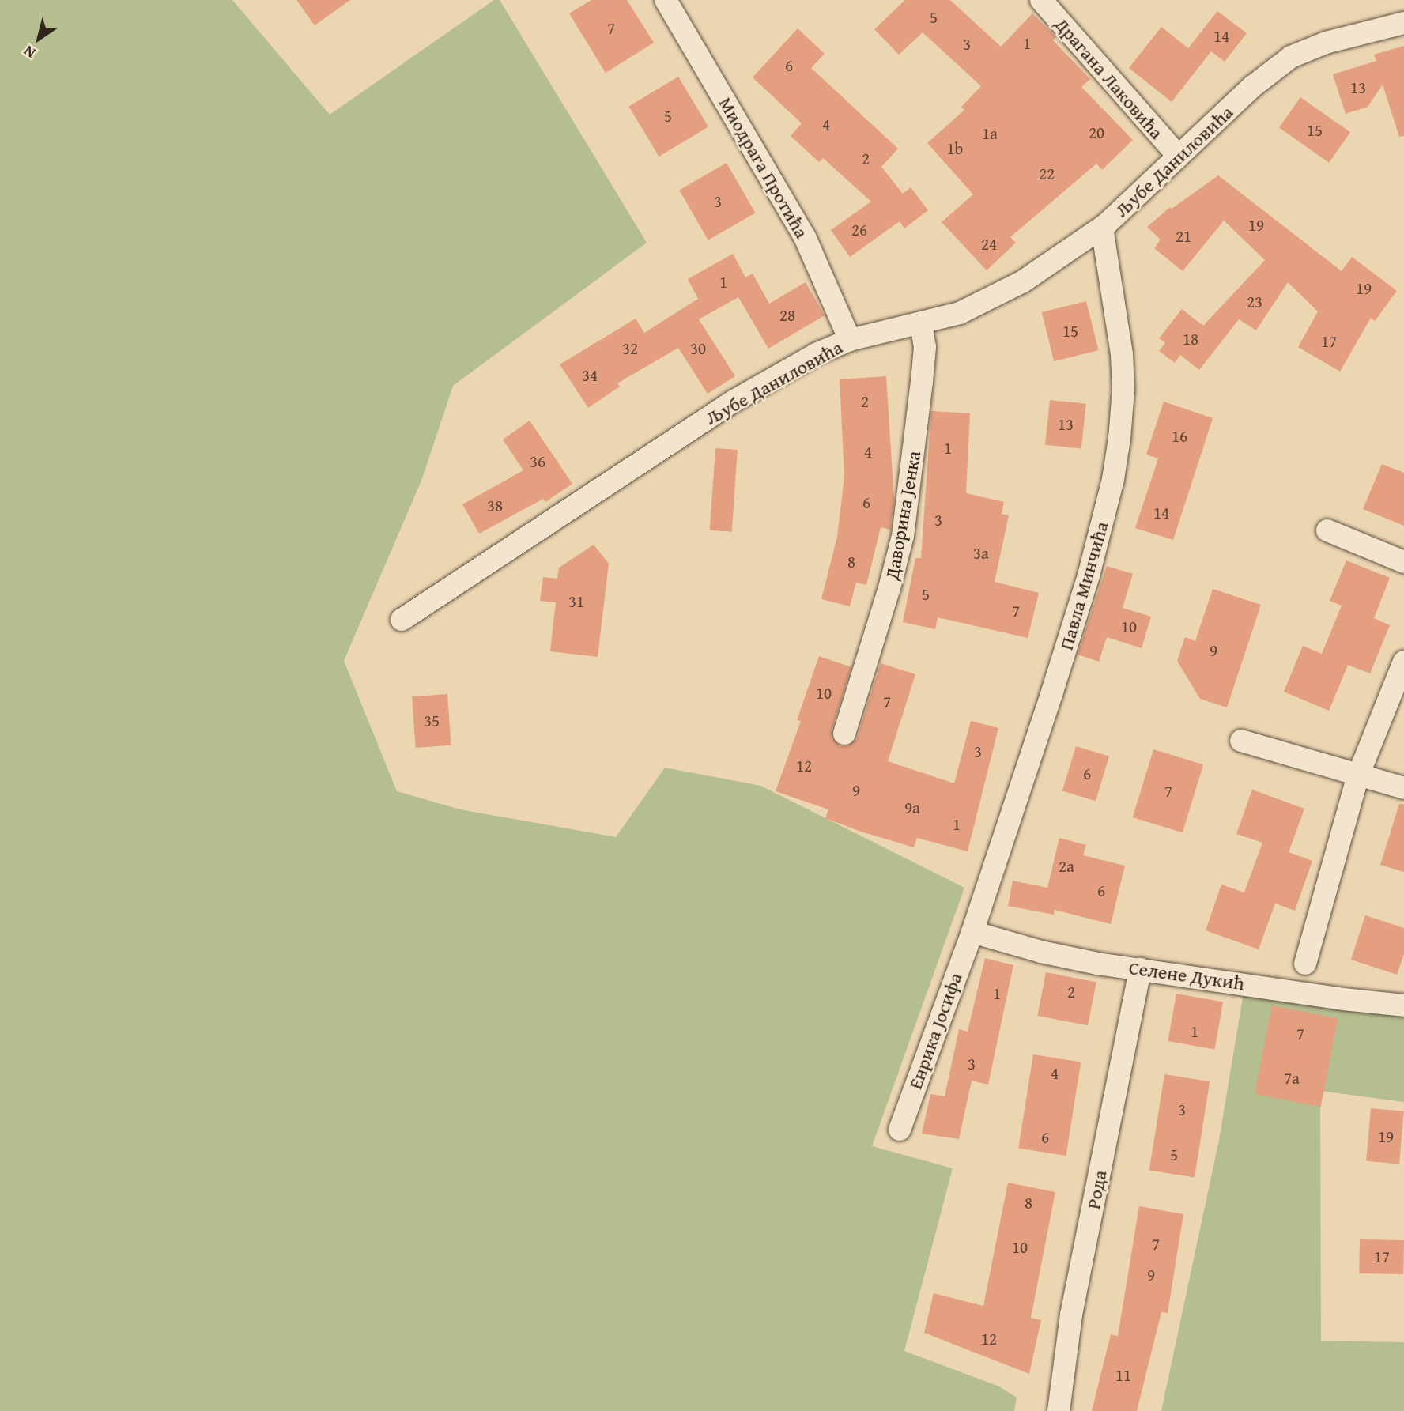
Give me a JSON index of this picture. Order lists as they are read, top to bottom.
{
  "streets": {
    "street": [
      "Драгана Лаковића",
      "Љубе Даниловића",
      "Миодрага Протића",
      "Даворина Јенка",
      "Павла Минчића",
      "Селене Дукић",
      "Енрика Јосифа",
      "Рода"
    ]
  },
  "crossings": [
    ["Драгана Лаковића", "Љубе Даниловића"],
    ["Љубе Даниловића", "Миодрага Протића"],
    ["Љубе Даниловића", "Даворина Јенка"],
    ["Љубе Даниловића", "Павла Минчића"],
    ["Павла Минчића", "Селене Дукић"],
    ["Павла Минчића", "Енрика Јосифа"],
    ["Селене Дукић", "Енрика Јосифа"],
    ["Селене Дукић", "Рода"]
  ],
  "house_numbers": [
    "5",
    "7",
    "14",
    "1",
    "3",
    "6",
    "13",
    "5",
    "4",
    "15",
    "20",
    "1a",
    "1b",
    "2",
    "22",
    "3",
    "19",
    "26",
    "21",
    "24",
    "1",
    "19",
    "23",
    "28",
    "15",
    "18",
    "17",
    "32",
    "30",
    "34",
    "2",
    "13",
    "16",
    "1",
    "4",
    "36",
    "6",
    "38",
    "14",
    "3",
    "3a",
    "8",
    "5",
    "31",
    "7",
    "10",
    "9",
    "10",
    "7",
    "35",
    "3",
    "12",
    "6",
    "9",
    "7",
    "9a",
    "1",
    "2a",
    "6",
    "2",
    "1",
    "1",
    "7",
    "3",
    "4",
    "7a",
    "3",
    "19",
    "6",
    "5",
    "8",
    "7",
    "10",
    "17",
    "9",
    "12",
    "11"
  ],
  "north": "bottom left"
}
